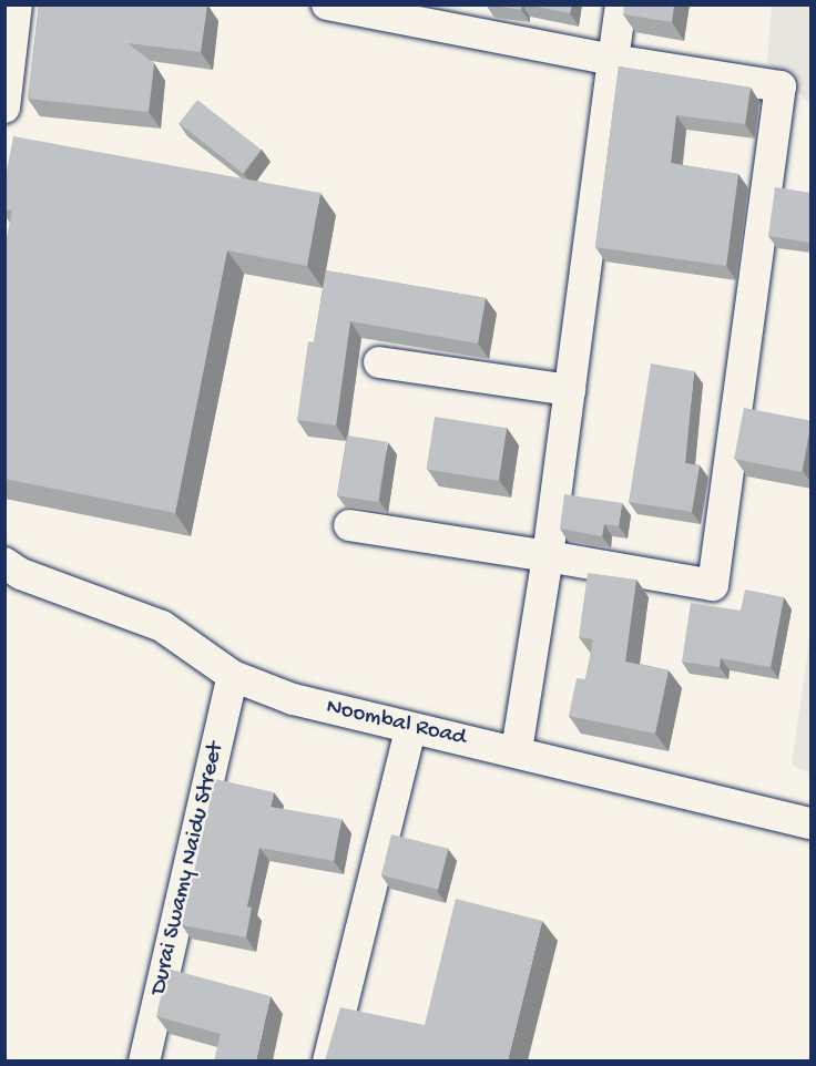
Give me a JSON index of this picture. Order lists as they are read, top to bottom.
{
  "streets": {
    "street": ["Noombal Road", "Durai Swamy Naidu Street"]
  },
  "crossings": [
    ["Noombal Road", "Durai Swamy Naidu Street"]
  ]
}
